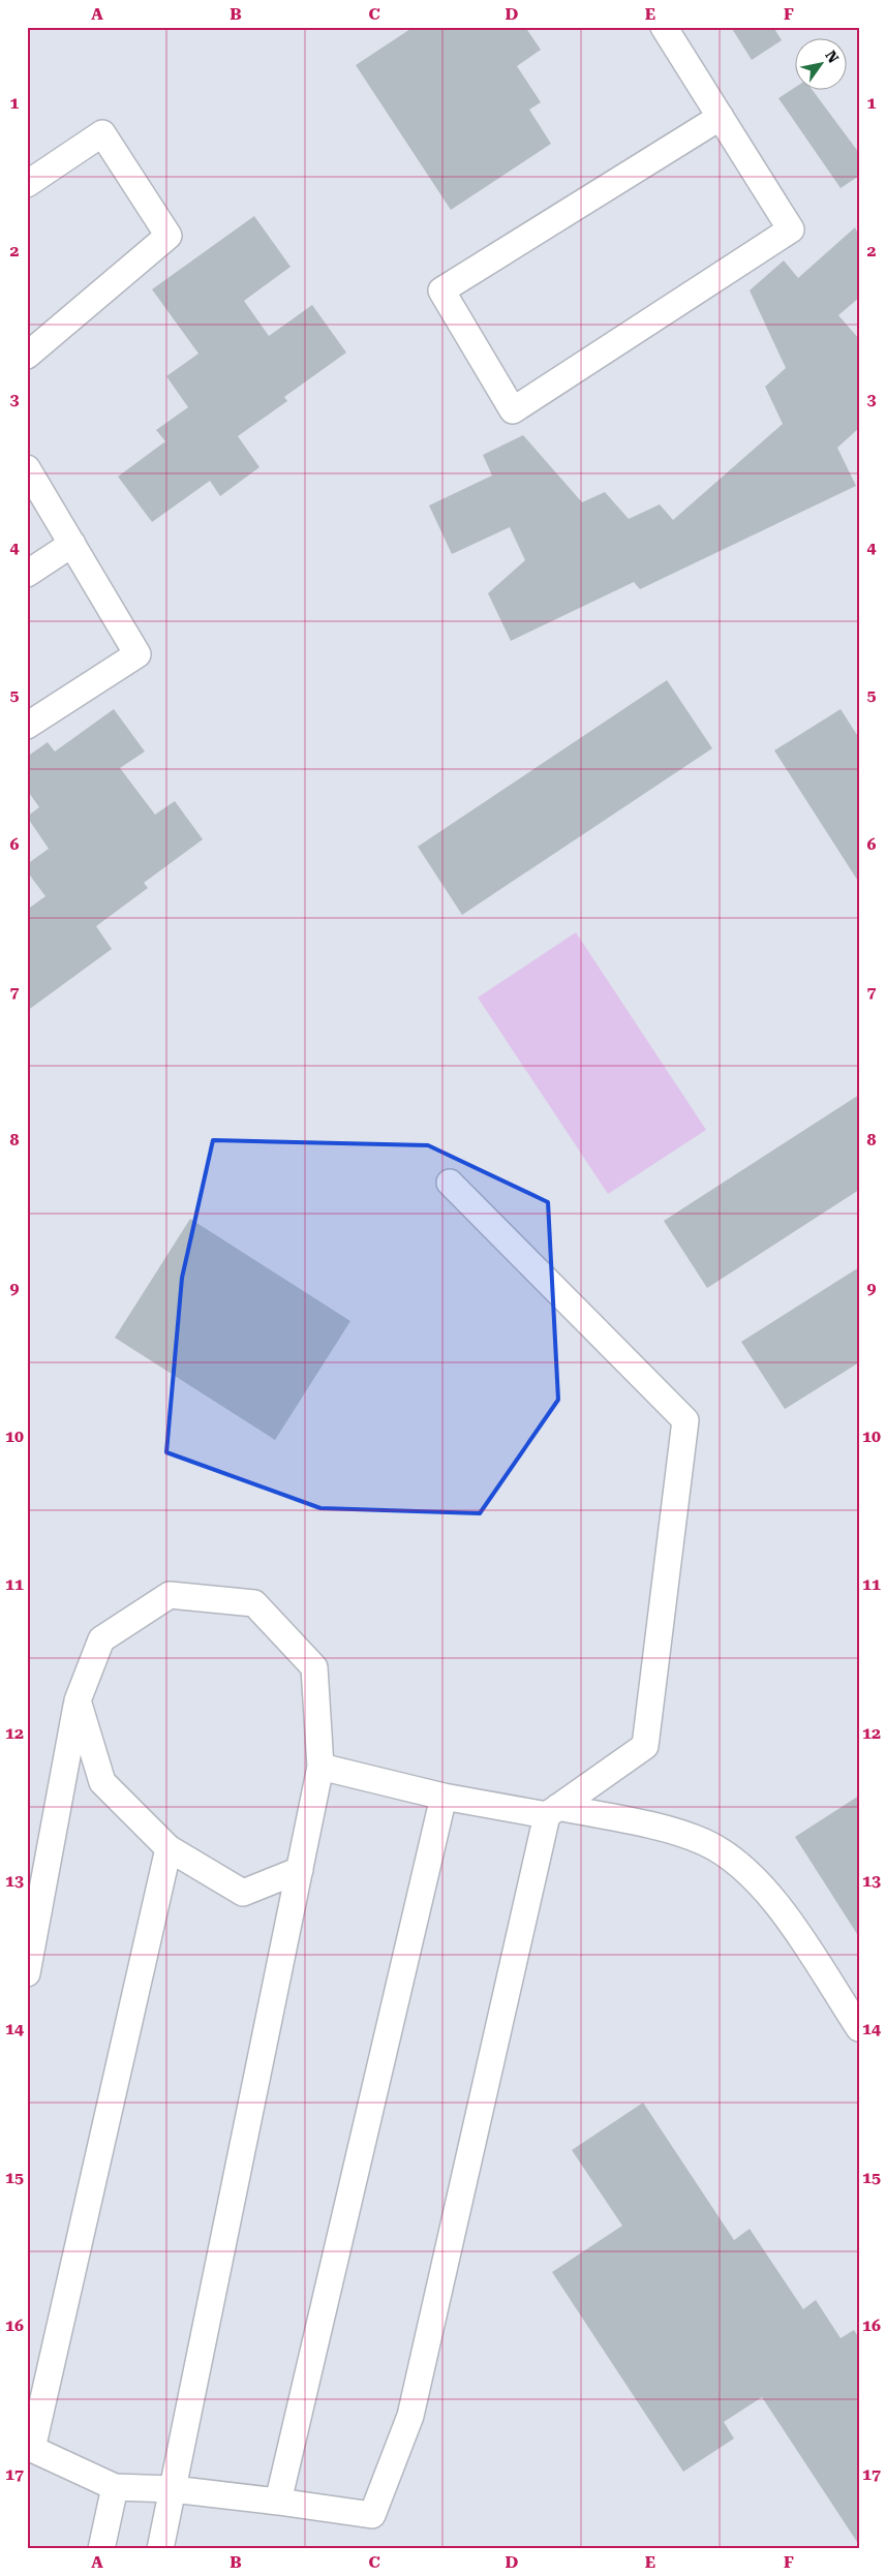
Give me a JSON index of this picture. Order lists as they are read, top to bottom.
{
  "north": "top right",
  "grid": {
    "columns": [
      "A",
      "B",
      "C",
      "D",
      "E",
      "F"
    ],
    "rows": [
      "1",
      "2",
      "3",
      "4",
      "5",
      "6",
      "7",
      "8",
      "9",
      "10",
      "11",
      "12",
      "13",
      "14",
      "15",
      "16",
      "17"
    ]
  }
}
